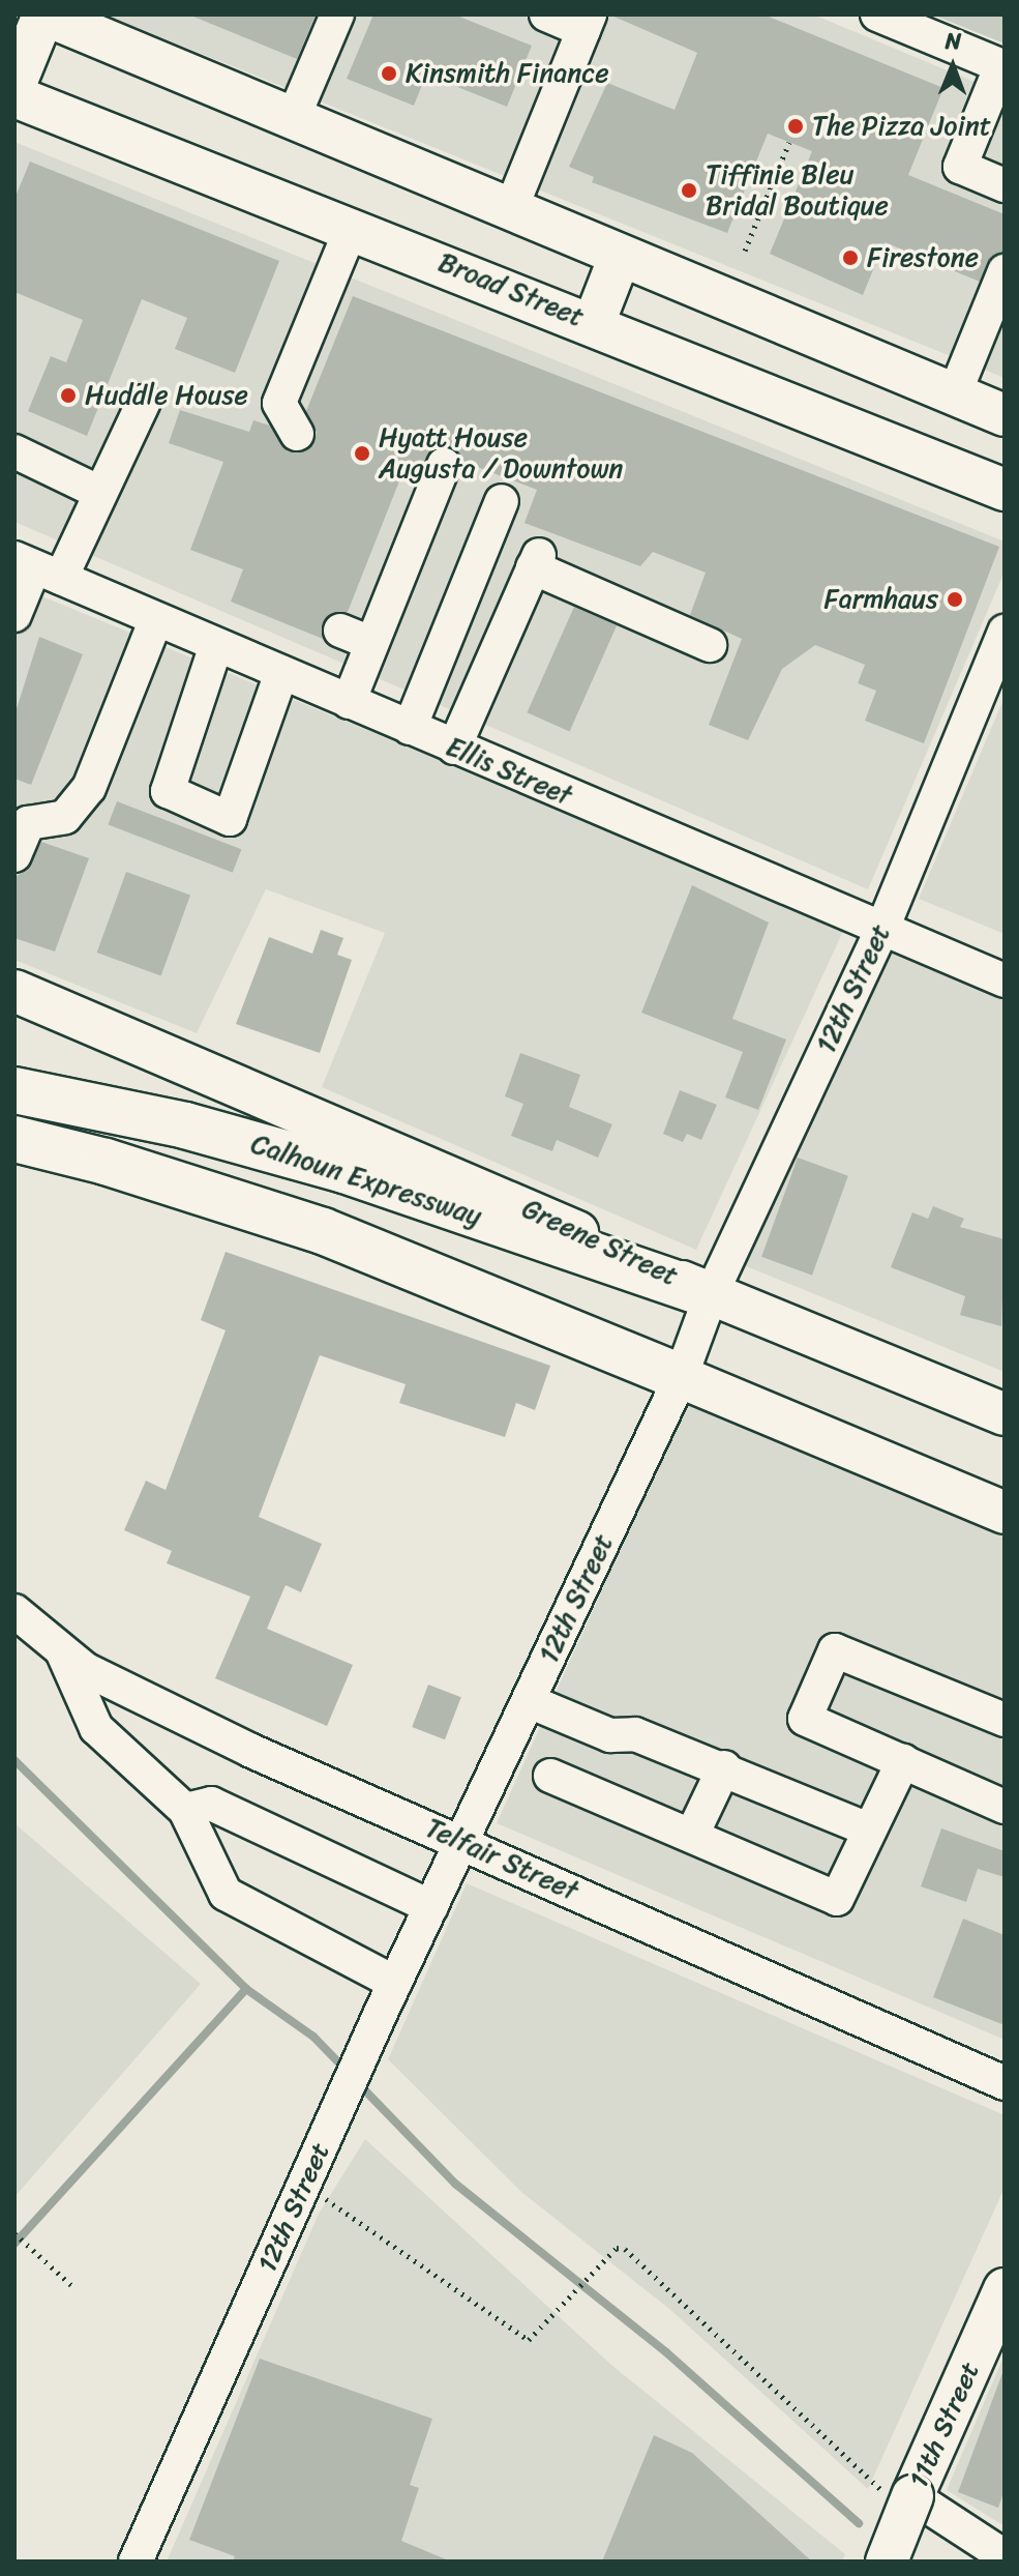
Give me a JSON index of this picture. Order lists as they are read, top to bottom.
{
  "streets": {
    "highway": ["Calhoun Expressway"],
    "main road": ["Broad Street", "Greene Street", "11th Street"],
    "street": ["Ellis Street", "12th Street", "Telfair Street"]
  },
  "crossings": [
    ["Ellis Street", "12th Street"],
    ["12th Street", "Calhoun Expressway"],
    ["12th Street", "Greene Street"],
    ["12th Street", "Telfair Street"],
    ["Calhoun Expressway", "Greene Street"]
  ],
  "places": [
    "Kinsmith Finance",
    "The Pizza Joint",
    "Tiffinie Bleu Bridal Boutique",
    "Firestone",
    "Huddle House",
    "Hyatt House Augusta / Downtown",
    "Farmhaus"
  ],
  "north": "top"
}
